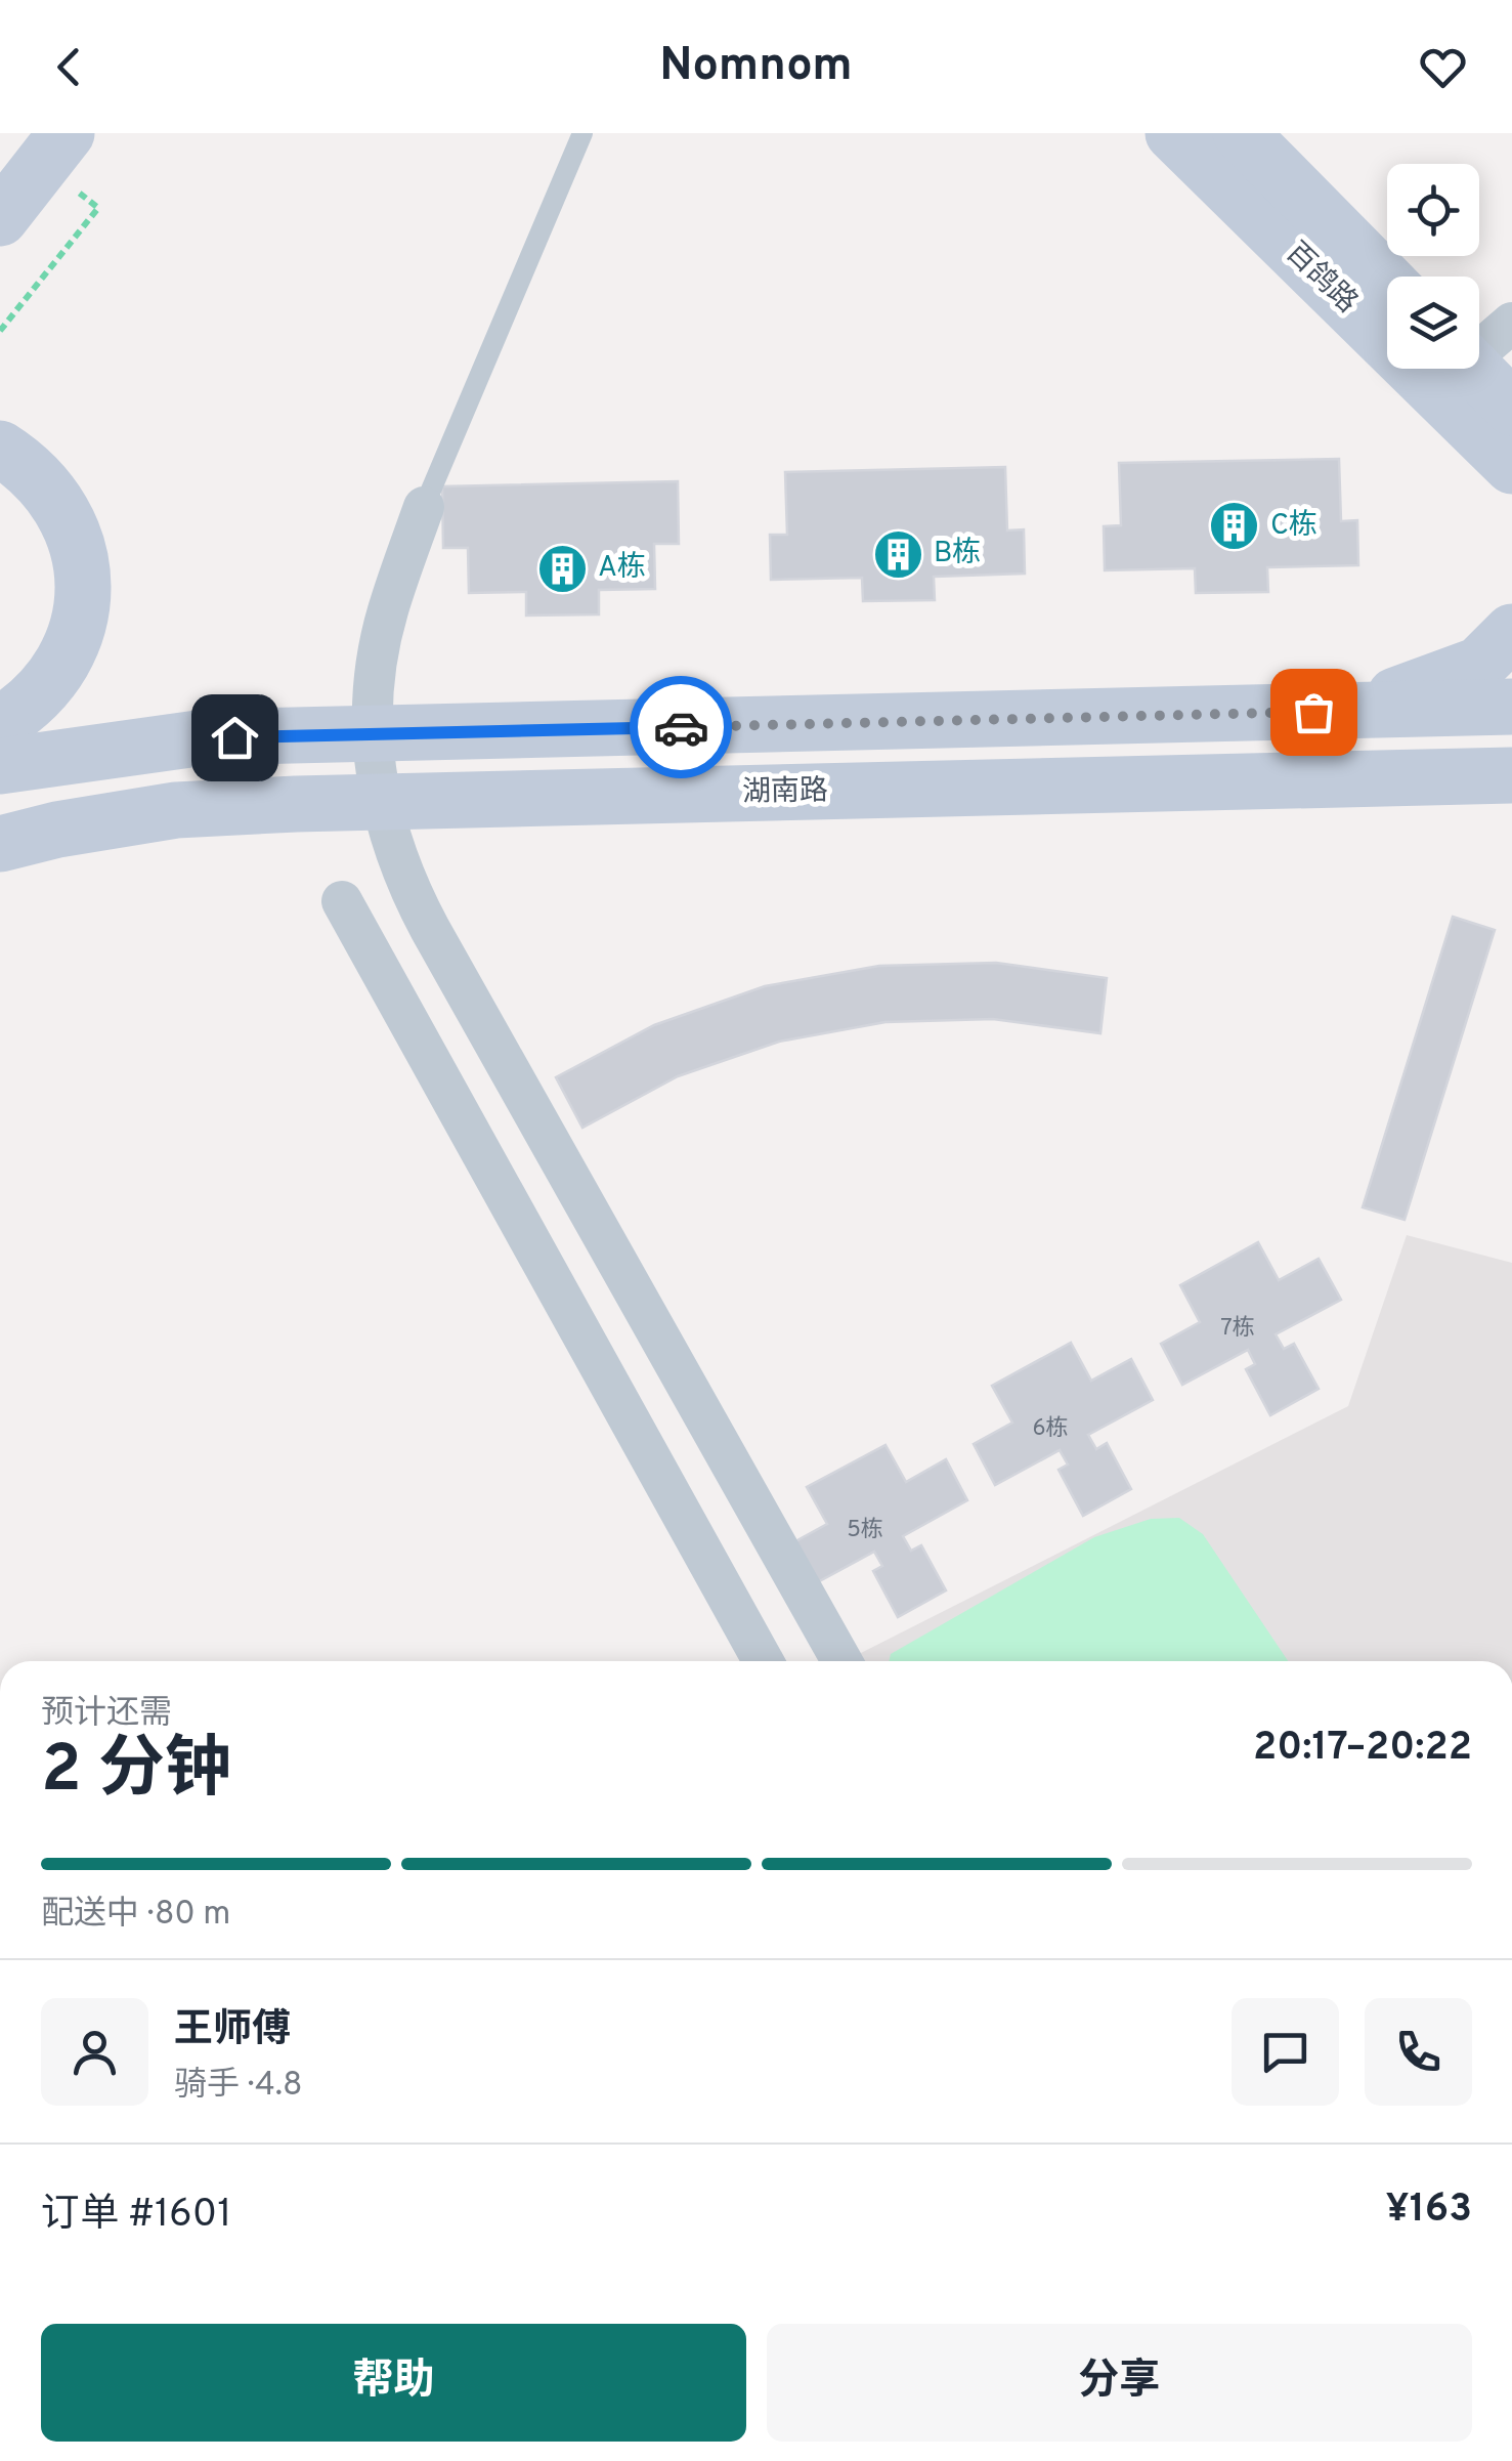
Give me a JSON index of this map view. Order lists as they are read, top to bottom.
{
  "streets": {
    "main road": ["百鸽路", "湖南路"]
  },
  "places": {
    "building": ["C栋", "B栋", "A栋"]
  },
  "house_numbers": ["7栋", "6栋", "5栋"],
  "page": {
    "header": "Nomnom",
    "heading": ["2 分钟", "预计还需", "20:17–20:22"],
    "panel": [
      "王师傅",
      "骑手 · 4.8",
      "订单 #1601",
      "¥163"
    ],
    "bar": "配送中 · 80 m",
    "buttons": ["帮助", "分享"]
  }
}
